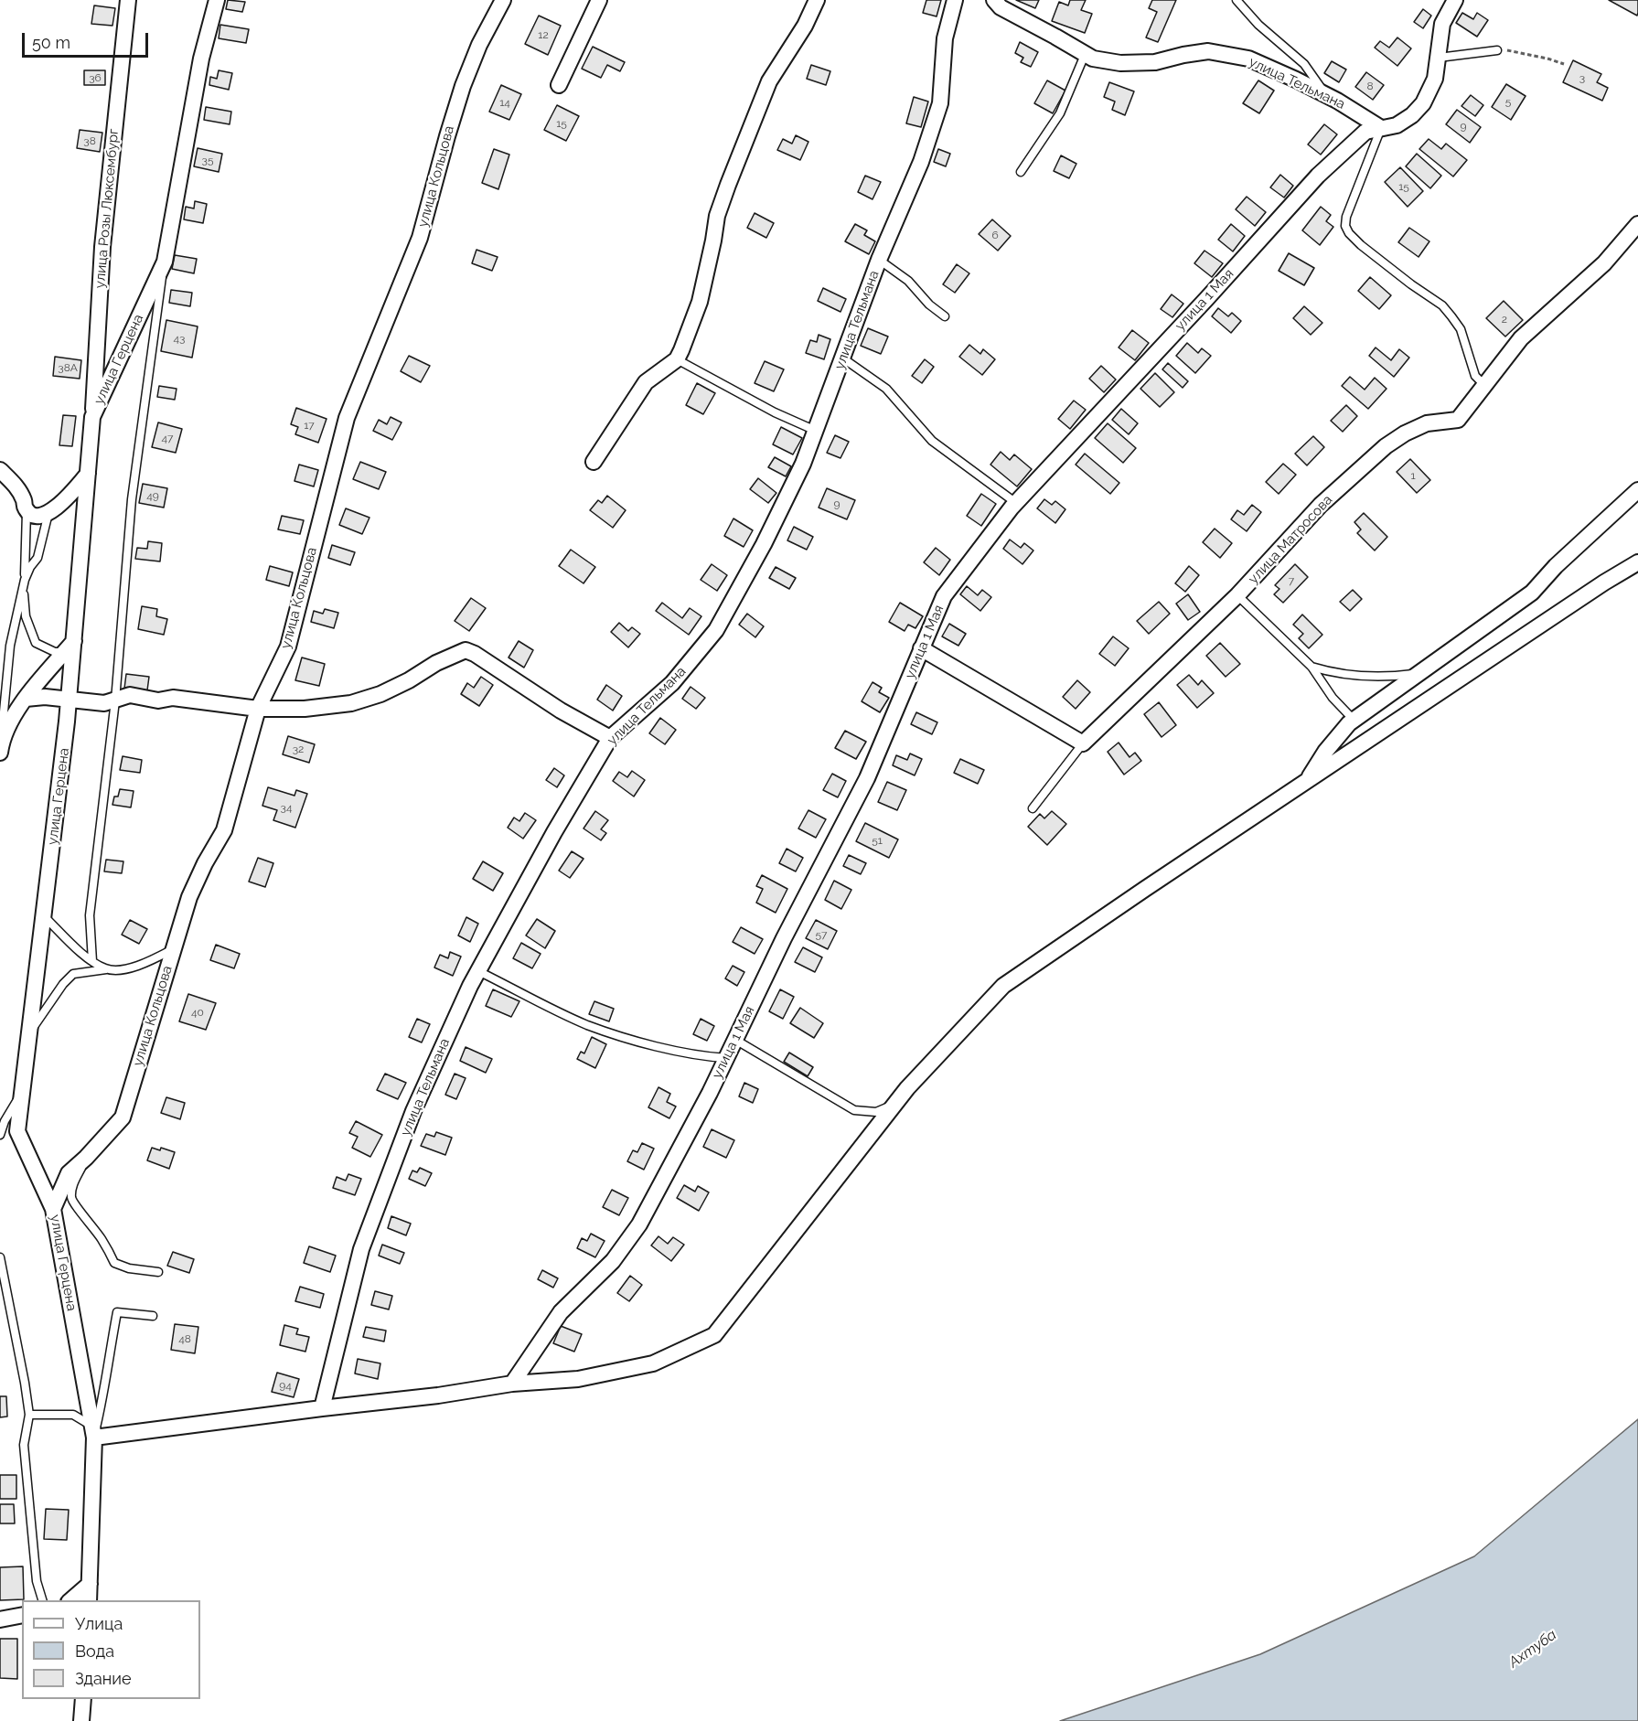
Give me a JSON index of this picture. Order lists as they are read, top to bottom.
{
  "streets": {
    "street": [
      "улица Тельмана",
      "улица Кольцова",
      "улица Розы Люксембург",
      "улица 1 Мая",
      "улица Герцена",
      "улица Матросова"
    ]
  },
  "crossings": [
    ["улица Тельмана", "улица 1 Мая"],
    ["улица Кольцова", "улица Герцена"],
    ["улица Розы Люксембург", "улица Герцена"]
  ],
  "water": ["Ахтуба"],
  "house_numbers": [
    "12",
    "36",
    "3",
    "8",
    "5",
    "14",
    "15",
    "9",
    "38",
    "35",
    "15",
    "6",
    "2",
    "43",
    "38А",
    "17",
    "47",
    "1",
    "49",
    "9",
    "7",
    "32",
    "34",
    "51",
    "57",
    "40",
    "48",
    "94"
  ],
  "legend": ["Улица", "Вода", "Здание"],
  "scale_bar": "50 m"
}
